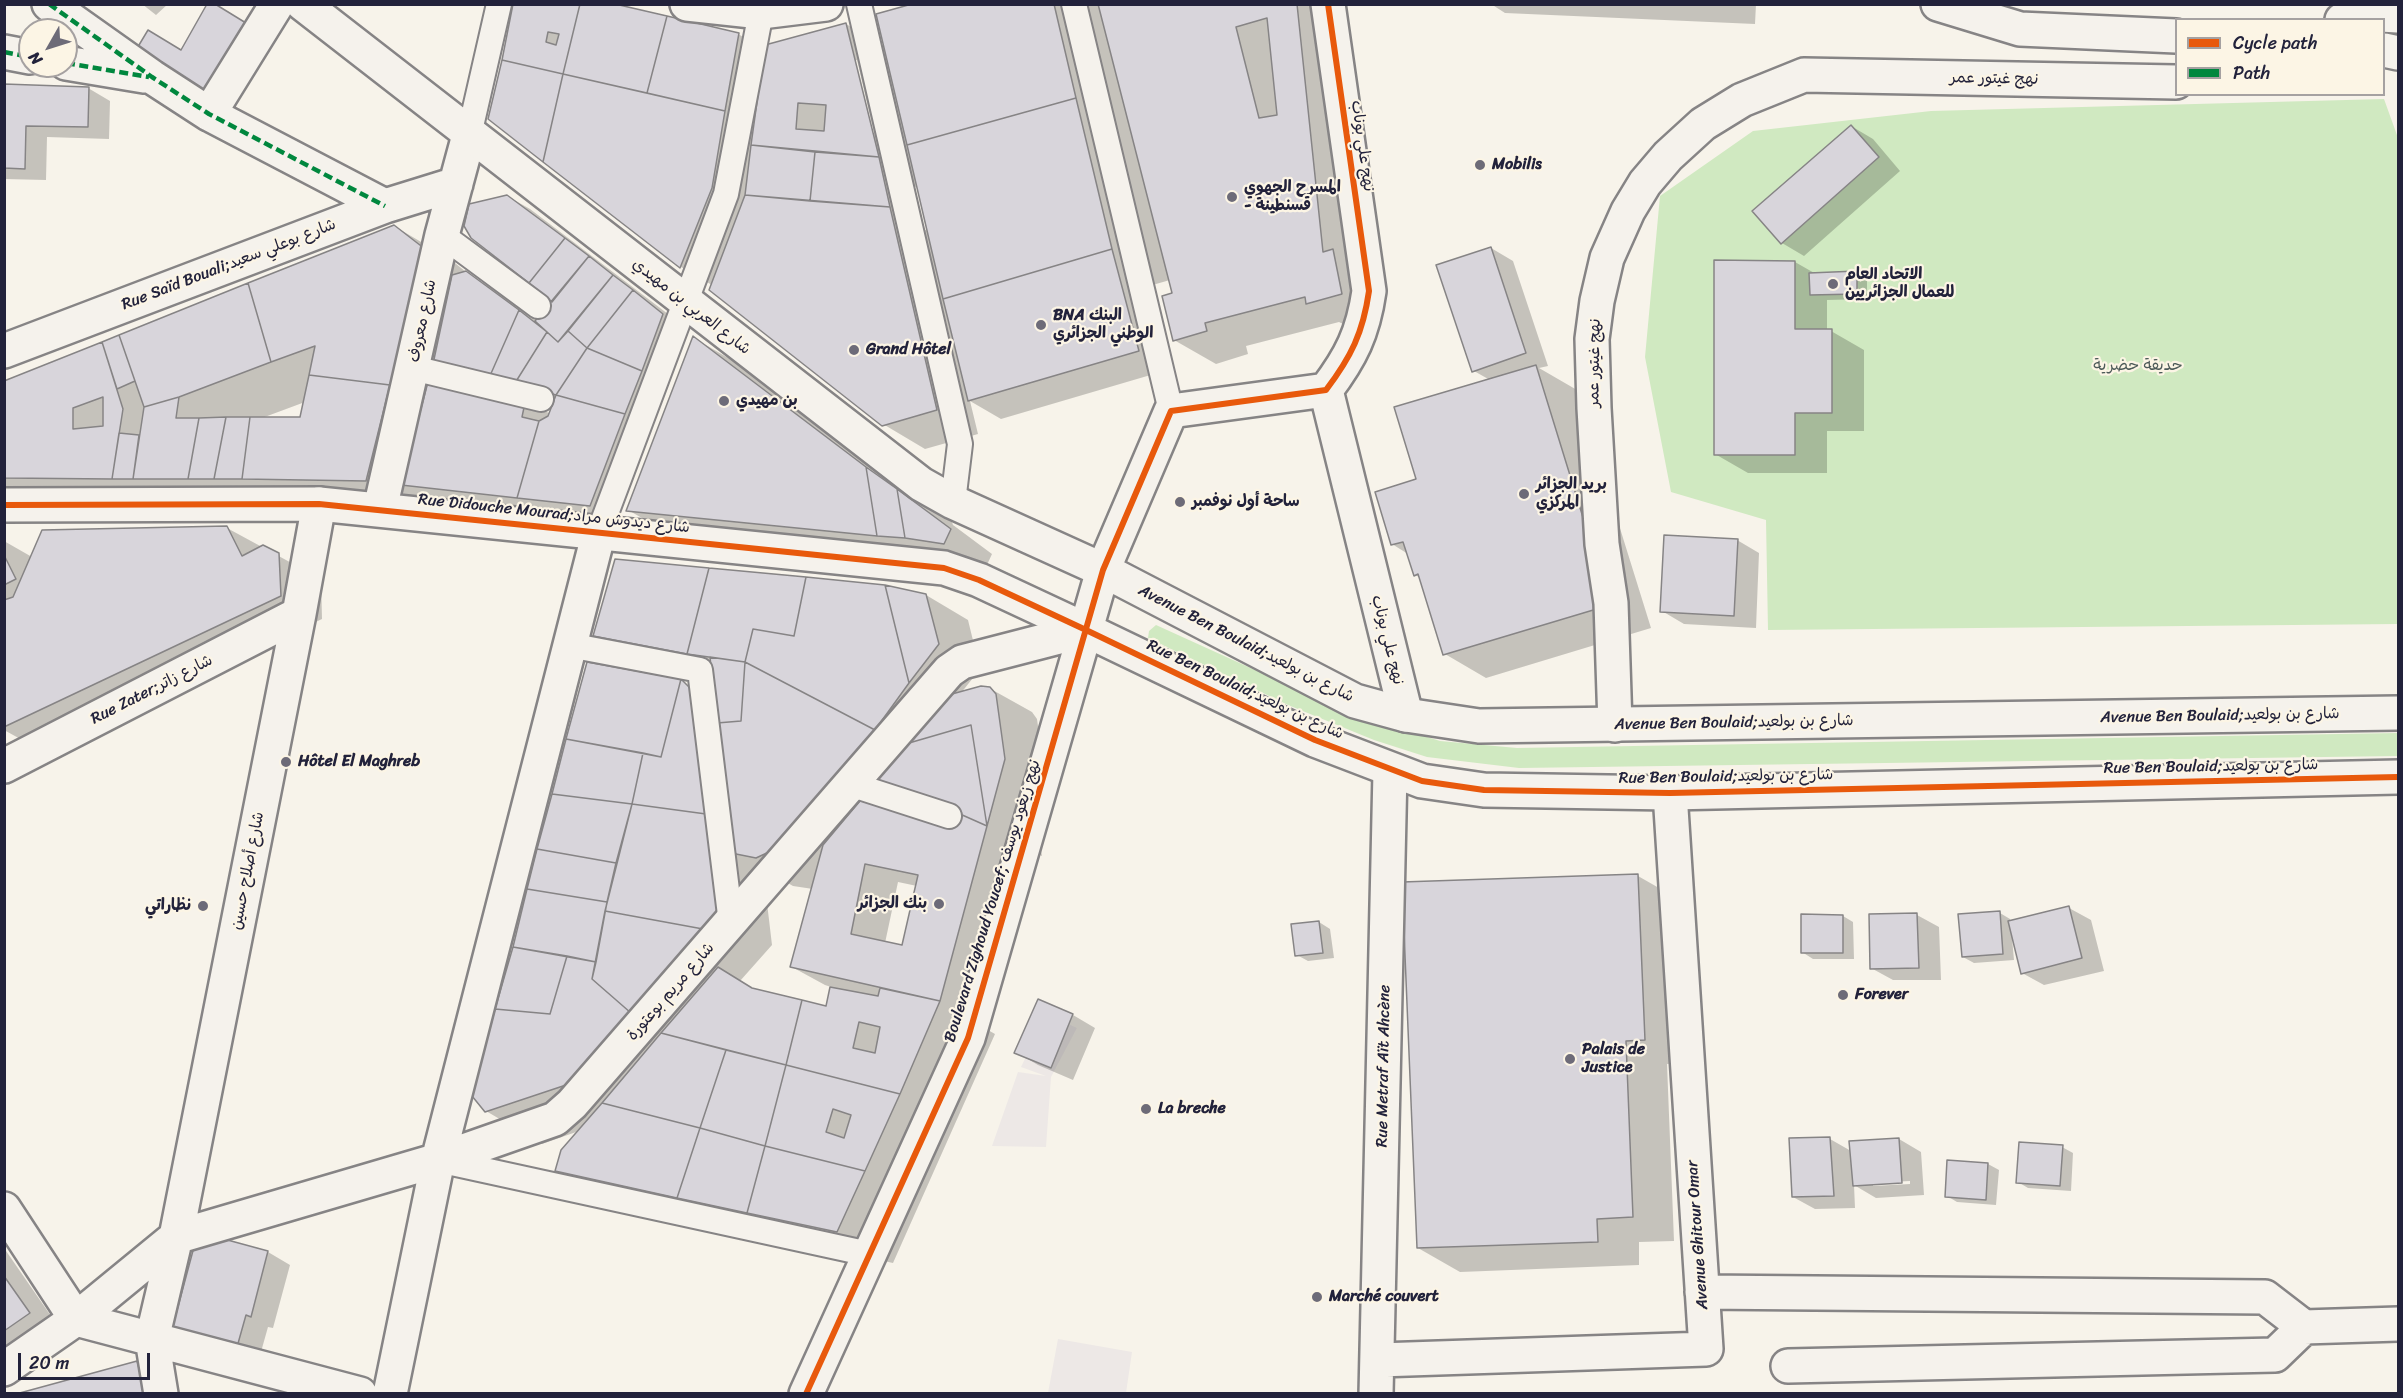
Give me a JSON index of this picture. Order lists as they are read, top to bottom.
{
  "streets": {
    "street": [
      "نهج غيتور عمر",
      "نهج علي بوناب",
      "Rue Saïd Bouali;شارع بوعلي سعيد",
      "شارع العربي بن مهيدي",
      "شارع معروف",
      "Rue Didouche Mourad;شارع ديدوش مراد",
      "Avenue Ben Boulaid;شارع بن بولعيد",
      "Rue Zater;شارع زاتر",
      "Rue Ben Boulaid;شارع بن بولعيد",
      "شارع أصلاح حسين",
      "Boulevard Zighoud Youcef; نهج زيغود يوسف",
      "شارع مريم بوعتورة",
      "Rue Metraf Aït Ahcène",
      "Avenue Ghitour Omar"
    ]
  },
  "crossings": [
    ["نهج غيتور عمر", "Avenue Ben Boulaid;شارع بن بولعيد"],
    ["نهج علي بوناب", "Avenue Ben Boulaid;شارع بن بولعيد"],
    ["Rue Saïd Bouali;شارع بوعلي سعيد", "شارع معروف"],
    ["شارع العربي بن مهيدي", "شارع معروف"],
    ["شارع العربي بن مهيدي", "Avenue Ben Boulaid;شارع بن بولعيد"],
    ["شارع العربي بن مهيدي", "Boulevard Zighoud Youcef; نهج زيغود يوسف"],
    ["شارع معروف", "Rue Didouche Mourad;شارع ديدوش مراد"],
    ["Rue Didouche Mourad;شارع ديدوش مراد", "Rue Ben Boulaid;شارع بن بولعيد"],
    ["Rue Didouche Mourad;شارع ديدوش مراد", "شارع أصلاح حسين"],
    ["Rue Didouche Mourad;شارع ديدوش مراد", "Boulevard Zighoud Youcef; نهج زيغود يوسف"],
    ["Rue Didouche Mourad;شارع ديدوش مراد", "شارع مريم بوعتورة"],
    ["Avenue Ben Boulaid;شارع بن بولعيد", "Boulevard Zighoud Youcef; نهج زيغود يوسف"],
    ["Rue Zater;شارع زاتر", "شارع أصلاح حسين"],
    ["Rue Ben Boulaid;شارع بن بولعيد", "Boulevard Zighoud Youcef; نهج زيغود يوسف"],
    ["Rue Ben Boulaid;شارع بن بولعيد", "شارع مريم بوعتورة"],
    ["Rue Ben Boulaid;شارع بن بولعيد", "Rue Metraf Aït Ahcène"],
    ["Rue Ben Boulaid;شارع بن بولعيد", "Avenue Ghitour Omar"],
    ["شارع أصلاح حسين", "شارع مريم بوعتورة"],
    ["Boulevard Zighoud Youcef; نهج زيغود يوسف", "شارع مريم بوعتورة"],
    ["Rue Metraf Aït Ahcène", "Avenue Ghitour Omar"]
  ],
  "parks": ["حديقة حضرية"],
  "places": [
    "Mobilis",
    "المسرح الجهوي - قسنطينة",
    "الاتحاد العام للعمال الجزائريين",
    "BNA البنك الوطني الجزائري",
    "Grand Hôtel",
    "بن مهيدي",
    "بريد الجزائر المركزي",
    "ساحة أول نوفمبر",
    "Hôtel El Maghreb",
    "بنك الجزائر",
    "نظاراتي",
    "Forever",
    "Palais de Justice",
    "La breche",
    "Marché couvert"
  ],
  "legend": ["Cycle path", "Path"],
  "scale_bar": "20 m",
  "north": "bottom left"
}
